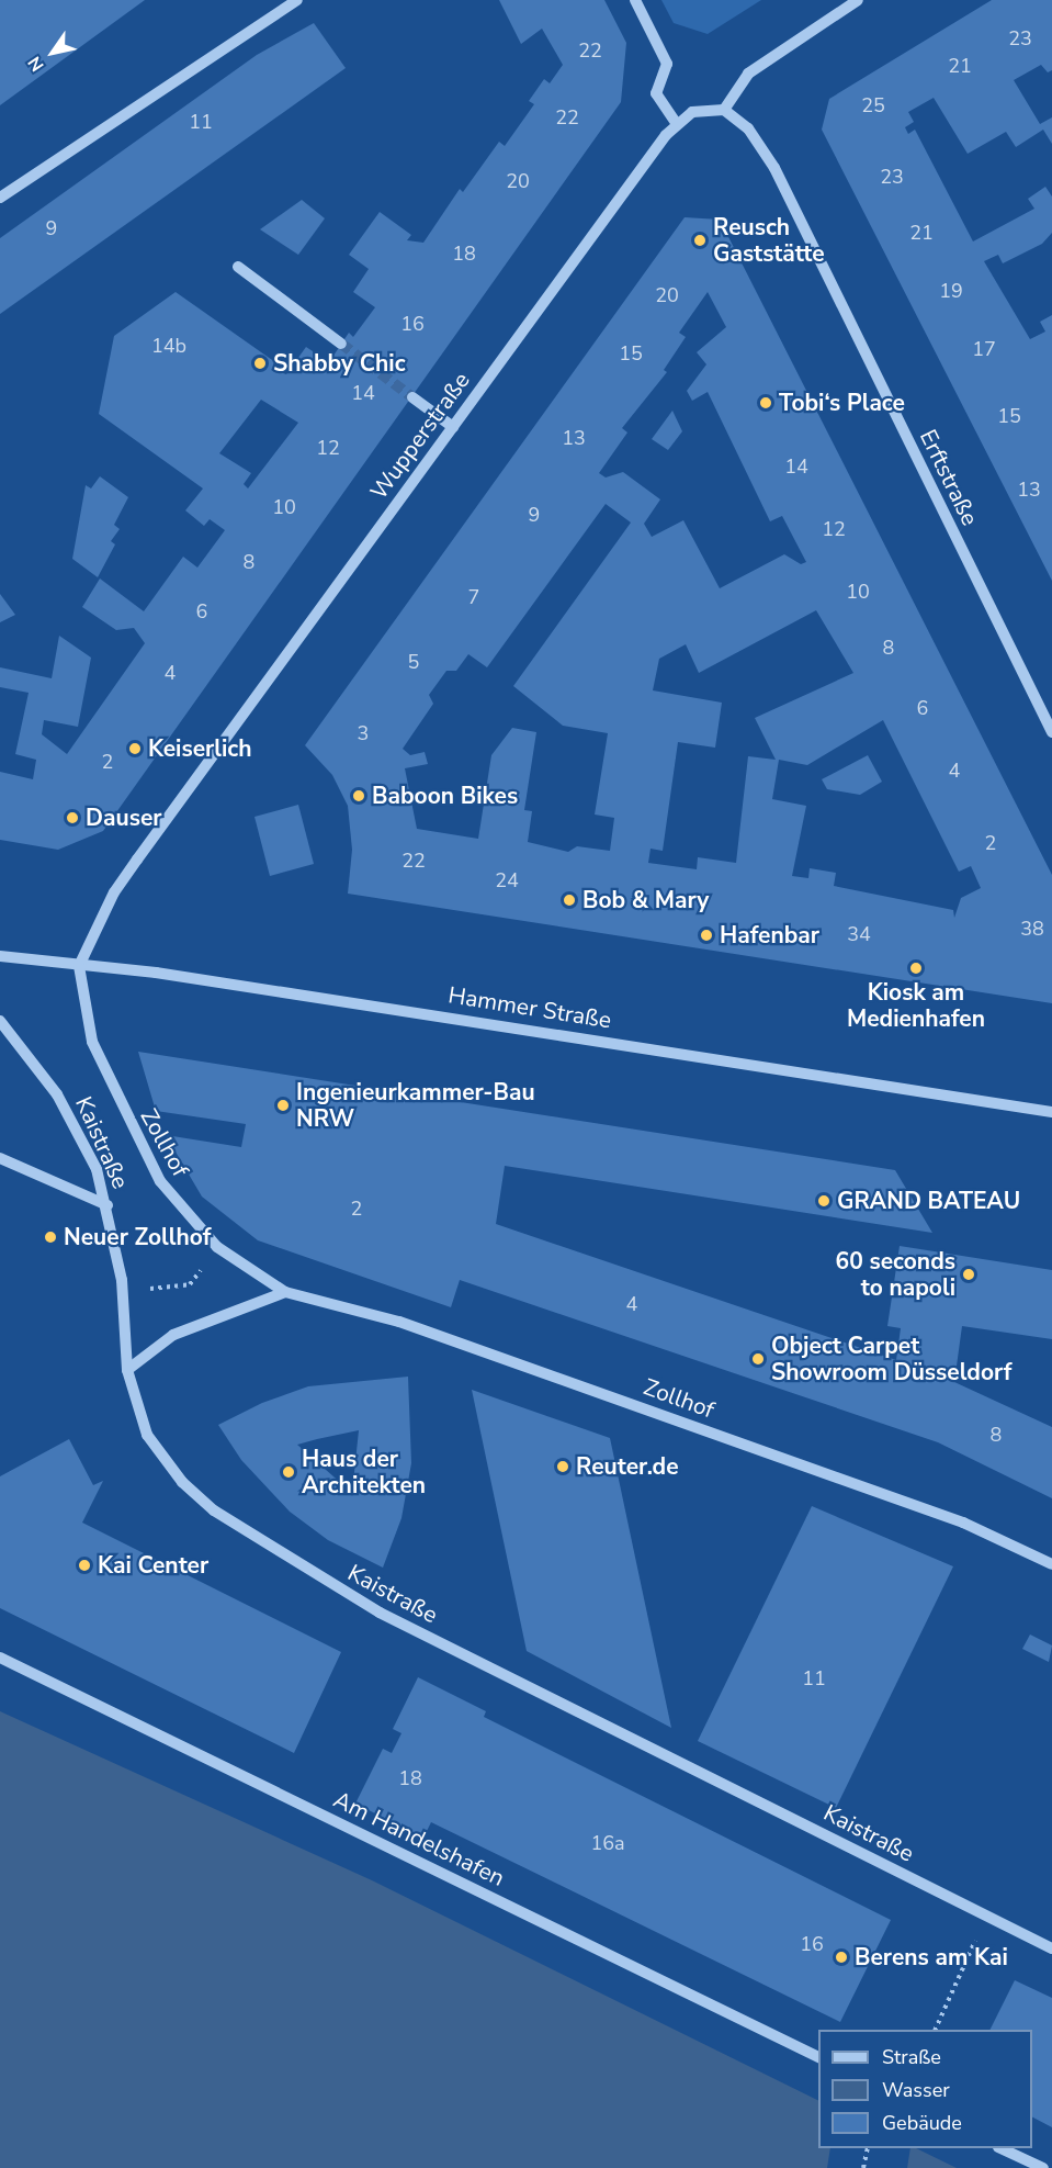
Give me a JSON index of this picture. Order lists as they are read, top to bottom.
{
  "streets": {
    "street": [
      "Wupperstraße",
      "Erftstraße",
      "Hammer Straße",
      "Kaistraße",
      "Zollhof",
      "Am Handelshafen"
    ]
  },
  "crossings": [
    ["Wupperstraße", "Hammer Straße"],
    ["Wupperstraße", "Zollhof"],
    ["Hammer Straße", "Zollhof"]
  ],
  "places": [
    "Reusch Gaststätte",
    "Shabby Chic",
    "Tobi‘s Place",
    "Keiserlich",
    "Baboon Bikes",
    "Dauser",
    "Bob & Mary",
    "Hafenbar",
    "Kiosk am Medienhafen",
    "Ingenieurkammer-Bau NRW",
    "GRAND BATEAU",
    "Neuer Zollhof",
    "60 seconds to napoli",
    "Object Carpet Showroom Düsseldorf",
    "Reuter.de",
    "Haus der Architekten",
    "Kai Center",
    "Berens am Kai"
  ],
  "house_numbers": [
    "23",
    "22",
    "21",
    "25",
    "22",
    "11",
    "23",
    "20",
    "9",
    "21",
    "18",
    "19",
    "20",
    "16",
    "14b",
    "17",
    "15",
    "14",
    "15",
    "13",
    "12",
    "14",
    "13",
    "10",
    "9",
    "12",
    "8",
    "10",
    "7",
    "6",
    "8",
    "5",
    "4",
    "6",
    "3",
    "2",
    "4",
    "2",
    "22",
    "24",
    "38",
    "34",
    "2",
    "4",
    "8",
    "11",
    "18",
    "16a",
    "16"
  ],
  "legend": ["Straße", "Wasser", "Gebäude"],
  "north": "bottom left"
}
